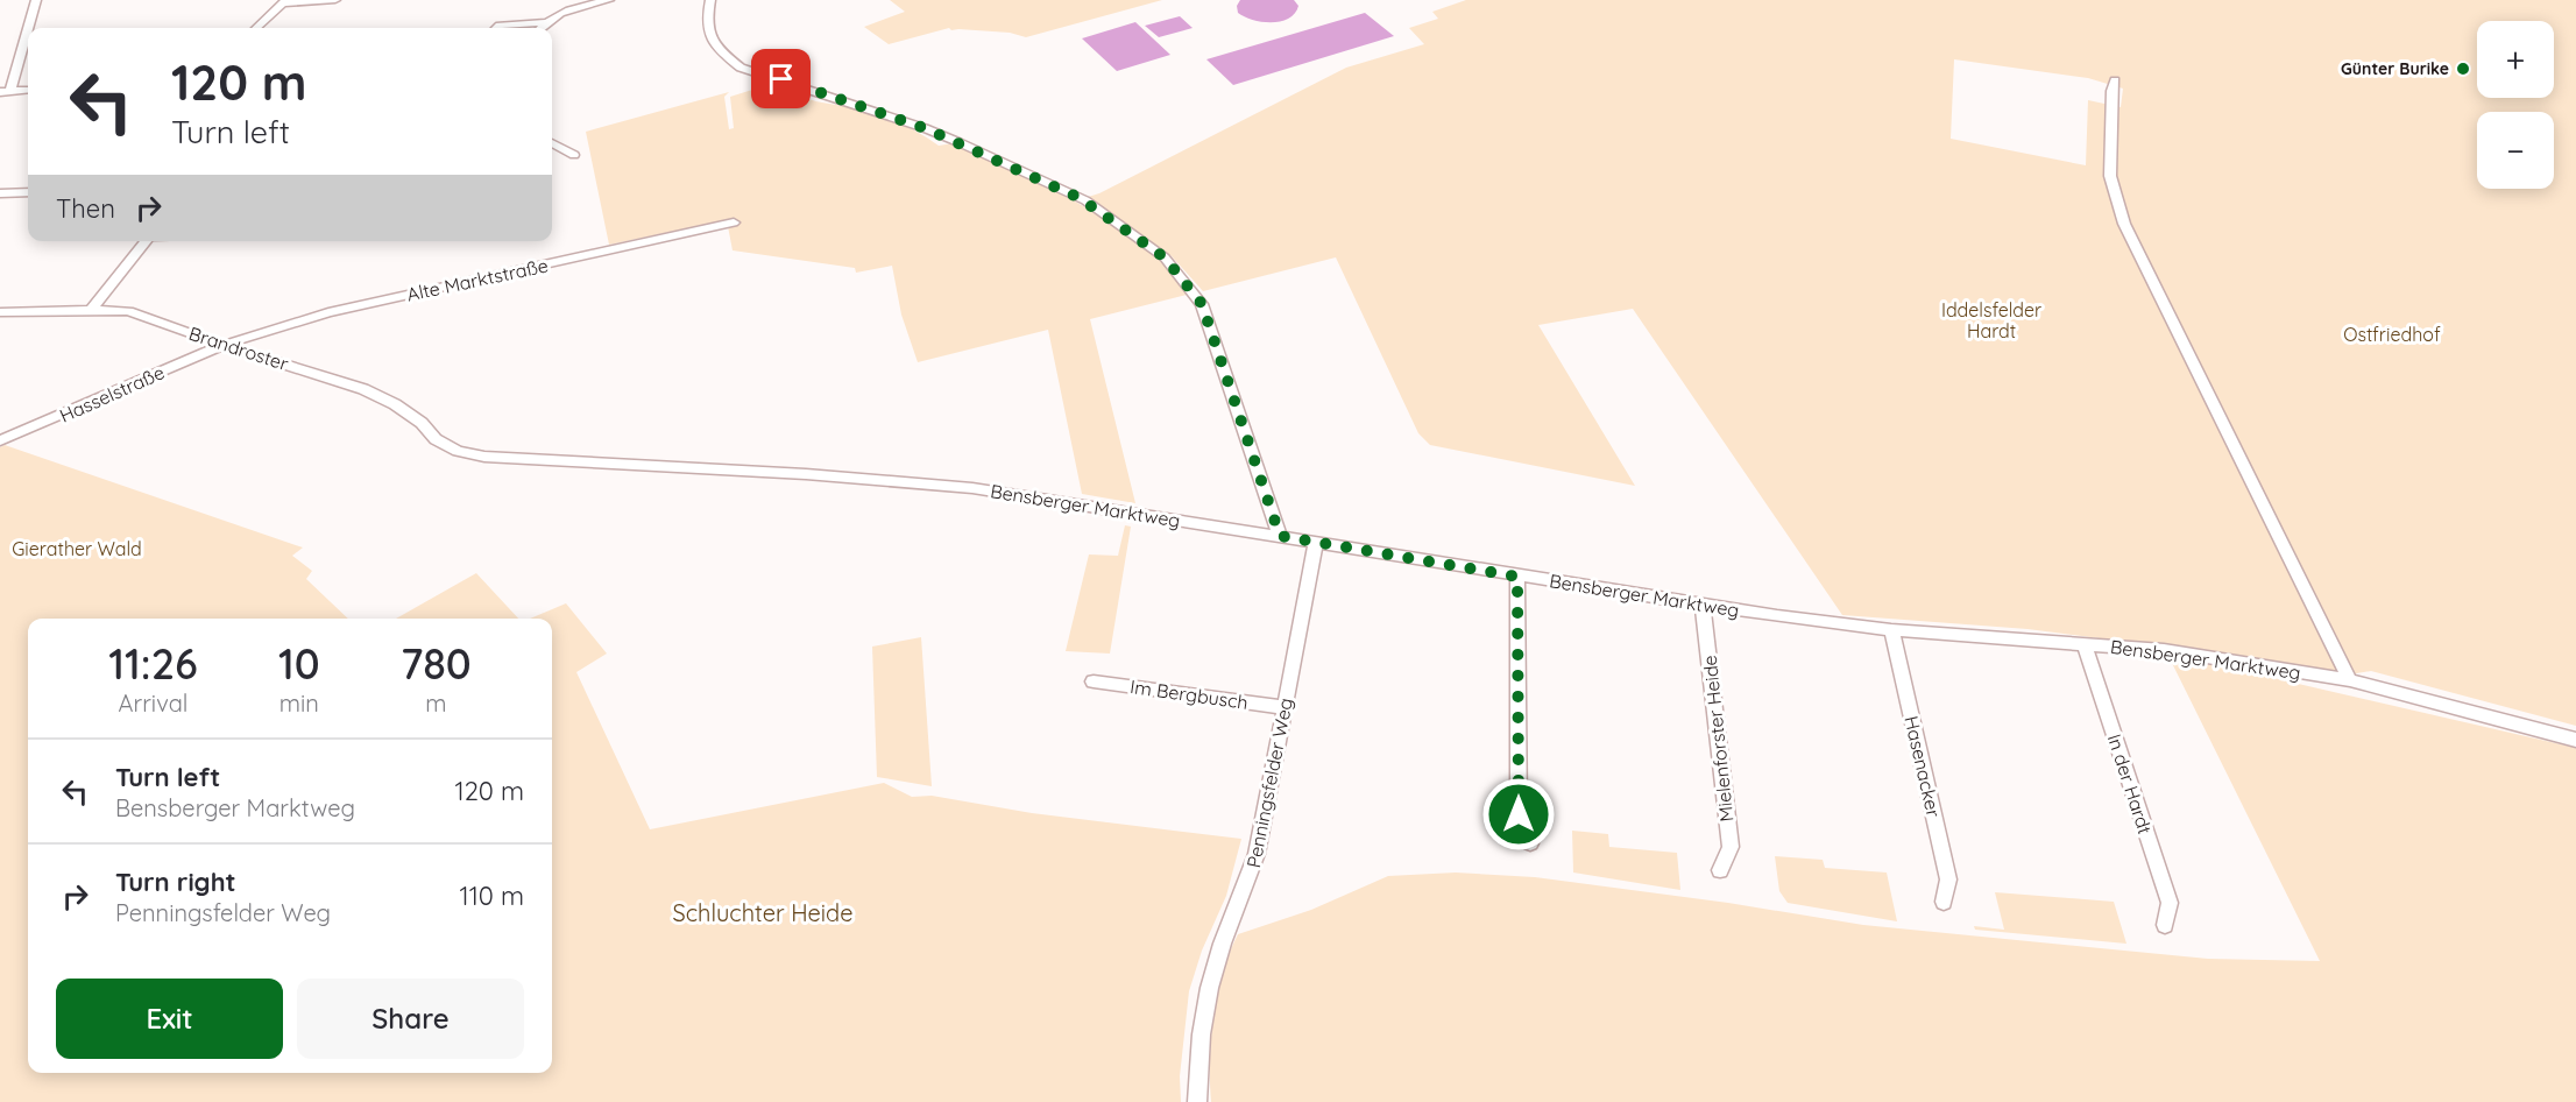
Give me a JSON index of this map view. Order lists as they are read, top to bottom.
{
  "streets": {
    "street": [
      "Alte Marktstraße",
      "Brandroster",
      "Hasselstraße",
      "Bensberger Marktweg",
      "Im Bergbusch",
      "Mielenforster Heide",
      "Hasenacker",
      "Penningsfelder Weg",
      "In der Hardt"
    ]
  },
  "crossings": [
    ["Alte Marktstraße", "Brandroster"],
    ["Alte Marktstraße", "Hasselstraße"],
    ["Brandroster", "Hasselstraße"],
    ["Brandroster", "Bensberger Marktweg"],
    ["Bensberger Marktweg", "Mielenforster Heide"],
    ["Bensberger Marktweg", "Hasenacker"],
    ["Bensberger Marktweg", "Penningsfelder Weg"],
    ["Bensberger Marktweg", "In der Hardt"],
    ["Im Bergbusch", "Penningsfelder Weg"]
  ],
  "parks": [
    "Iddelsfelder Hardt",
    "Ostfriedhof",
    "Gierather Wald",
    "Schluchter Heide"
  ],
  "places": ["Günter Burike"],
  "page": {
    "map_buttons": ["+", "−"],
    "turn": ["120 m", "Turn left"],
    "then": "Then",
    "eta": [
      "11:26",
      "Arrival",
      "10",
      "min",
      "780",
      "m"
    ],
    "list": [
      {
        "name": "Turn left",
        "note": "Bensberger Marktweg",
        "value": "120 m"
      },
      {
        "name": "Turn right",
        "note": "Penningsfelder Weg",
        "value": "110 m"
      }
    ],
    "buttons": ["Exit", "Share"]
  }
}
